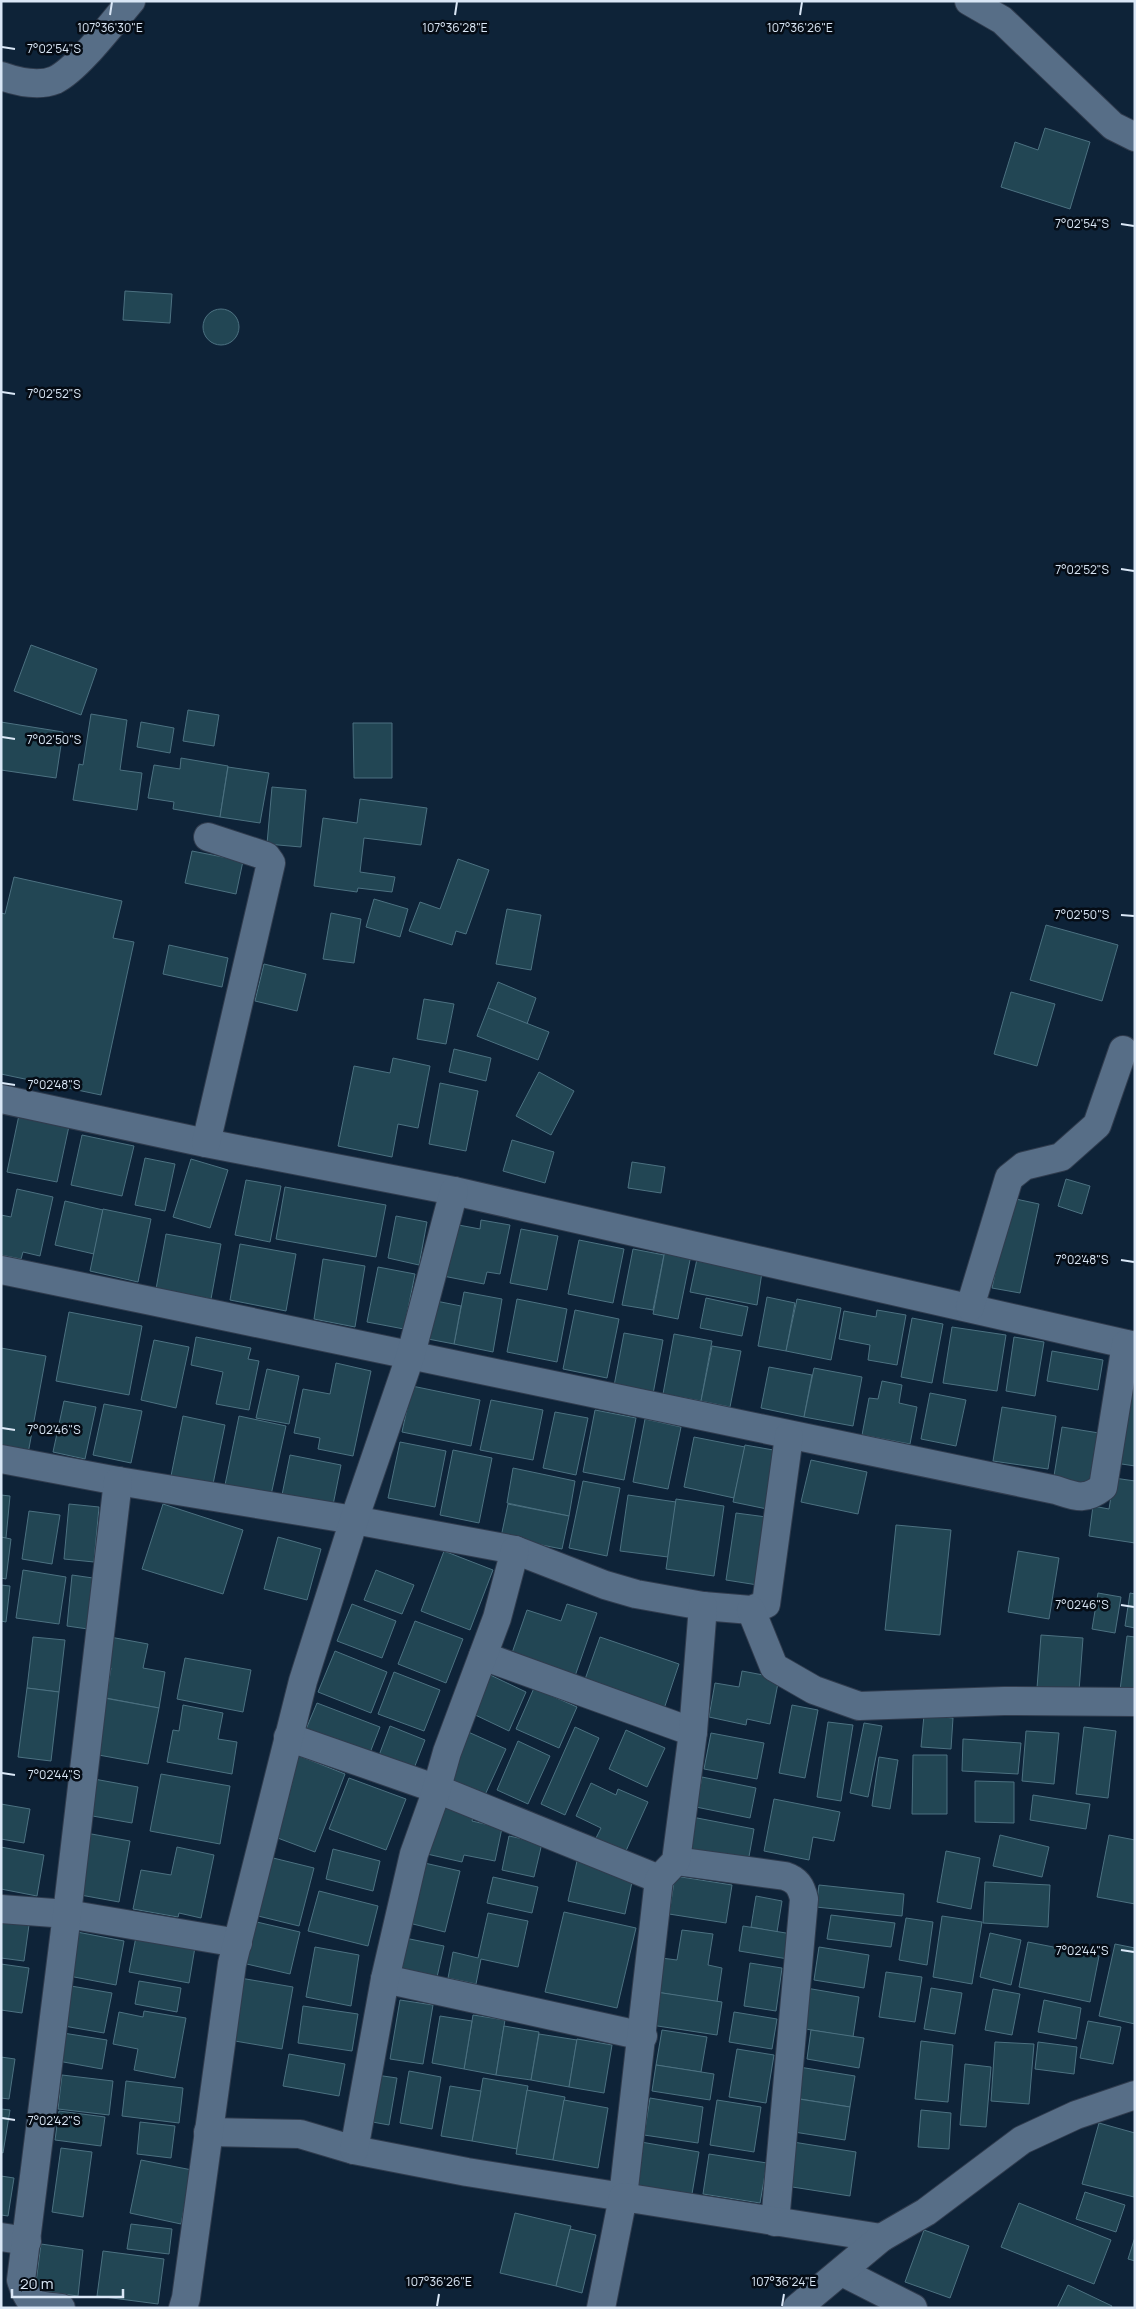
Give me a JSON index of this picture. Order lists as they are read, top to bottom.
{
  "scale_bar": "20 m",
  "coordinates": [
    "107°36'30\"E",
    "107°36'28\"E",
    "107°36'26\"E",
    "7°02'54\"S",
    "7°02'52\"S",
    "7°02'50\"S",
    "7°02'48\"S",
    "7°02'46\"S",
    "7°02'44\"S",
    "7°02'42\"S",
    "107°36'24\"E"
  ]
}
